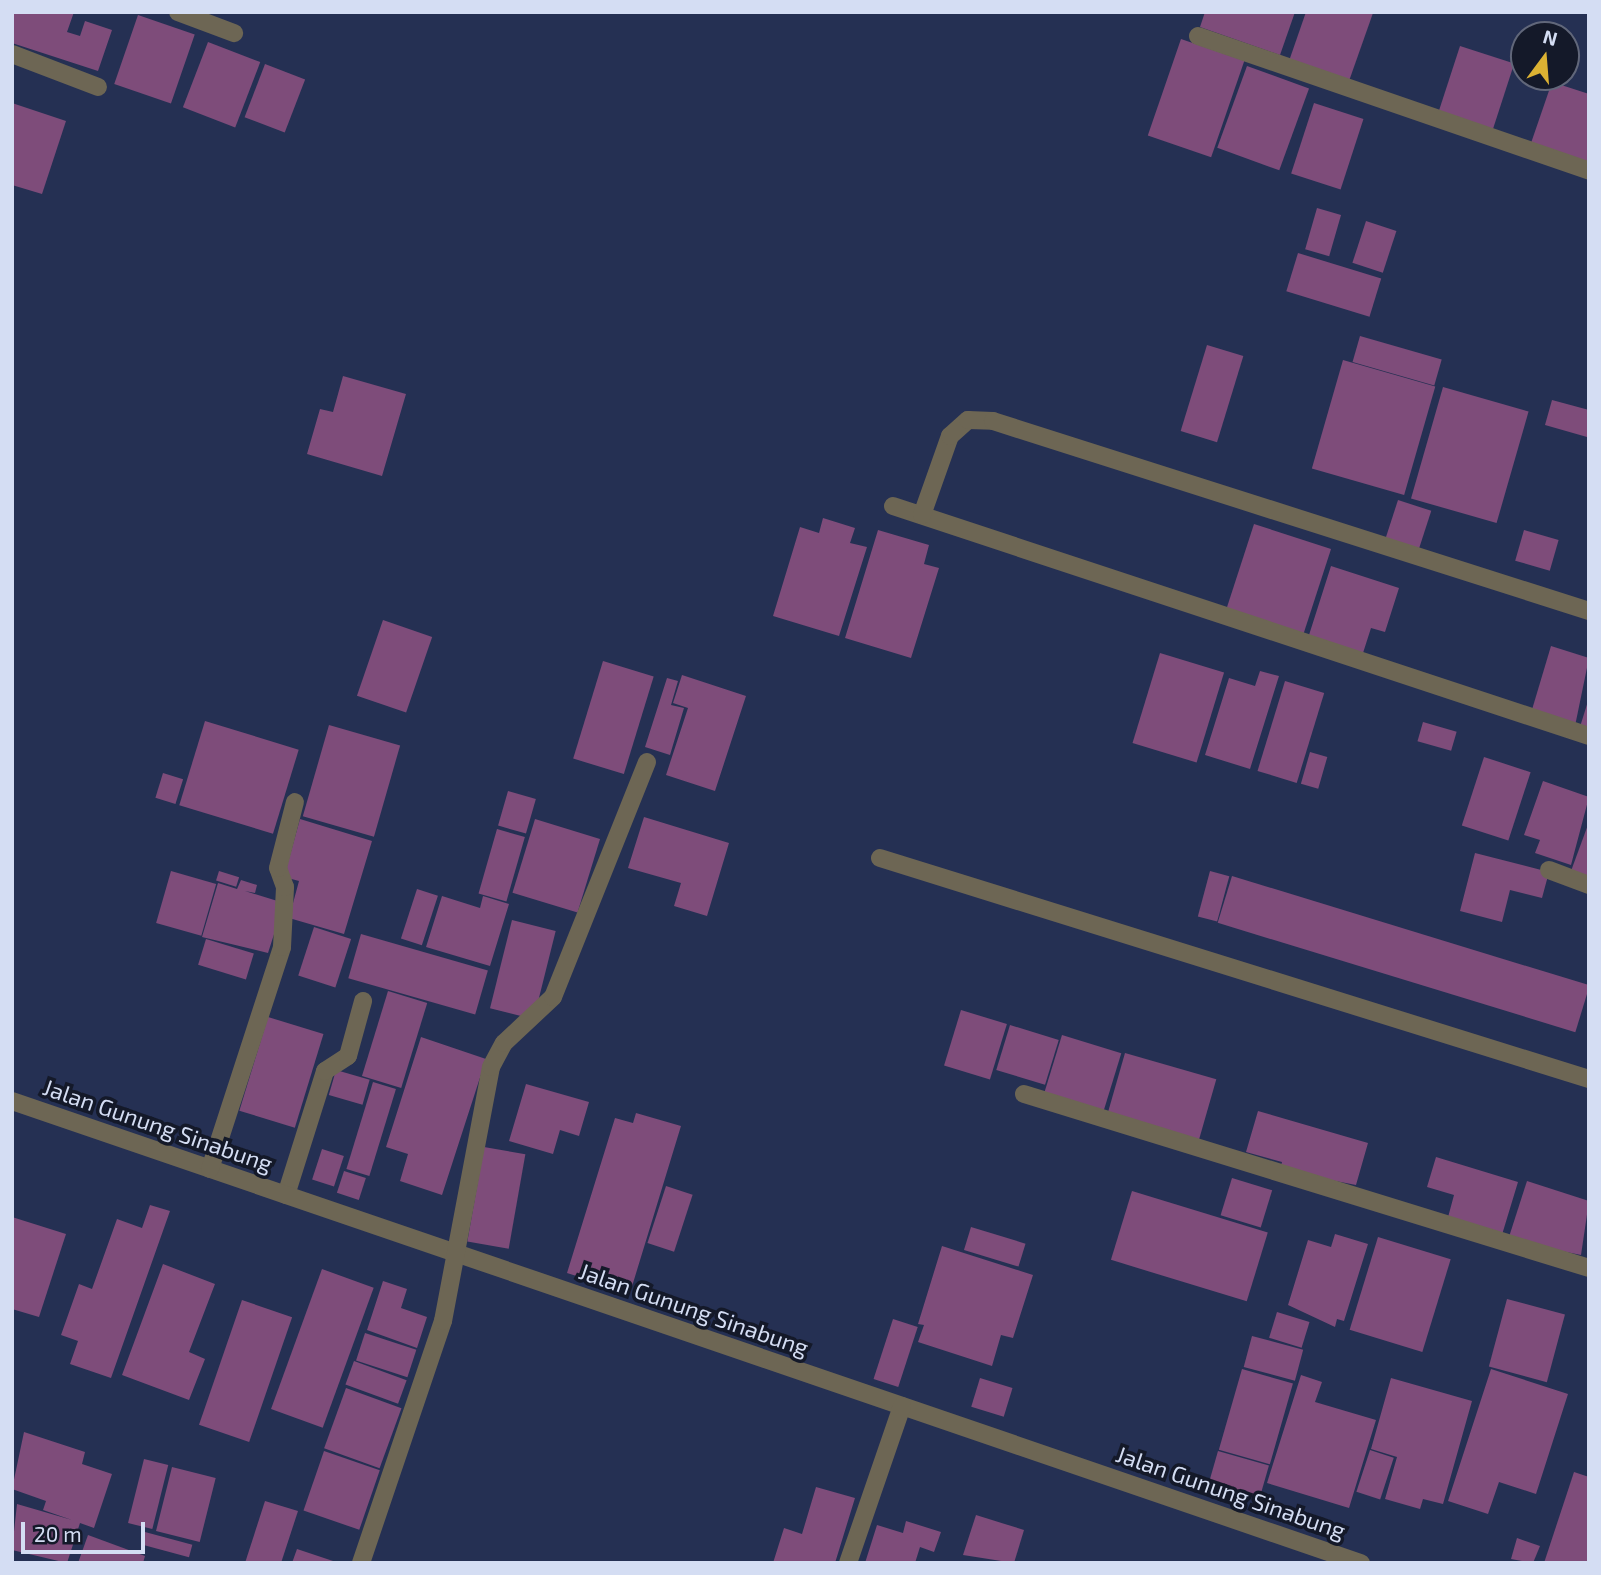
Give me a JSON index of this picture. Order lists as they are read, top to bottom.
{
  "streets": {
    "street": ["Jalan Gunung Sinabung"]
  },
  "scale_bar": "20 m",
  "north": "top"
}
